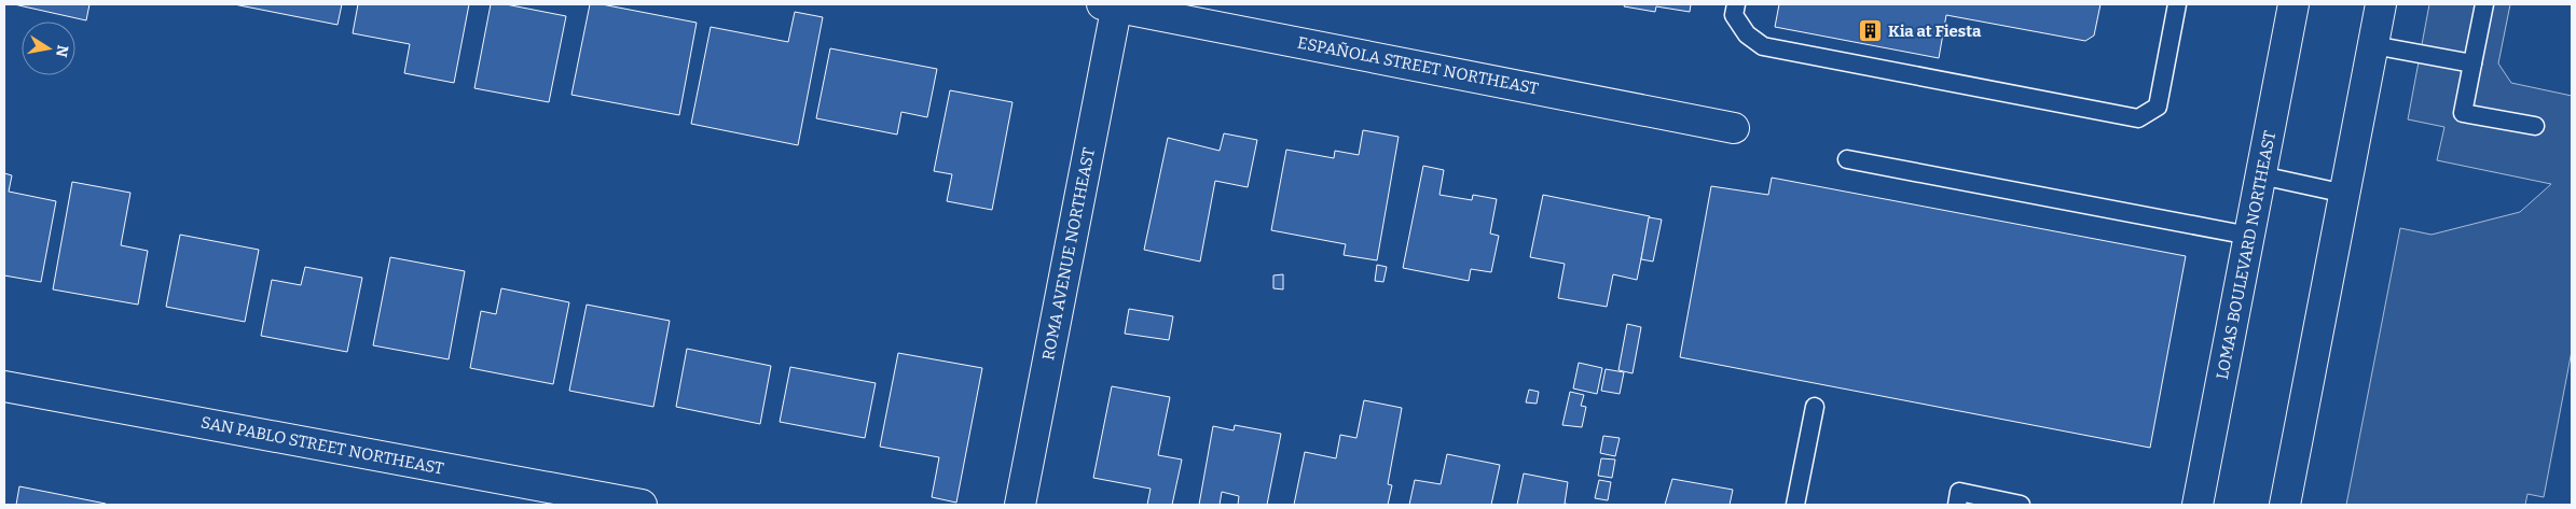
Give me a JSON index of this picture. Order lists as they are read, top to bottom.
{
  "streets": {
    "street": [
      "ESPAÑOLA STREET NORTHEAST",
      "ROMA AVENUE NORTHEAST",
      "LOMAS BOULEVARD NORTHEAST",
      "SAN PABLO STREET NORTHEAST"
    ]
  },
  "crossings": [
    ["ESPAÑOLA STREET NORTHEAST", "ROMA AVENUE NORTHEAST"]
  ],
  "places": {
    "building": ["Kia at Fiesta"]
  },
  "north": "right"
}
